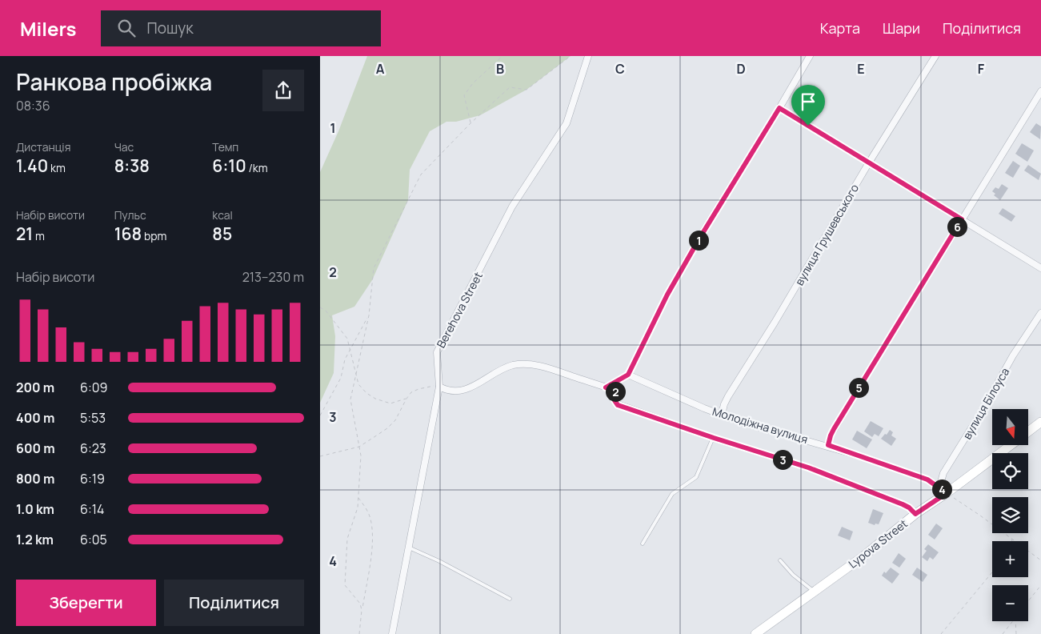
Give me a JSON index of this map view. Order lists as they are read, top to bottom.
{
  "streets": {
    "street": [
      "вулиця Грушевського",
      "Berehova Street",
      "вулиця Білоуса",
      "Молодіжна вулиця",
      "Lypova Street"
    ]
  },
  "crossings": [
    ["вулиця Грушевського", "Молодіжна вулиця"],
    ["вулиця Білоуса", "Молодіжна вулиця"],
    ["вулиця Білоуса", "Lypova Street"],
    ["Молодіжна вулиця", "Lypova Street"]
  ],
  "north": "bottom",
  "page": {
    "header": "Milers",
    "search": "Пошук",
    "nav": ["Карта", "Шари", "Поділитися"],
    "heading": ["Ранкова пробіжка", "08:36"],
    "stats": [
      ["Дистанція", "1.40 km"],
      ["Час", "8:38"],
      ["Темп", "6:10 /km"],
      ["Набір висоти", "21 m"],
      ["Пульс", "168 bpm"],
      ["kcal", "85"]
    ],
    "pins": [
      "6",
      "1",
      "5",
      "2",
      "3",
      "4"
    ],
    "chart": ["Набір висоти", "213–230 m"],
    "list": [
      {
        "name": "200 m",
        "note": "6:09"
      },
      {
        "name": "400 m",
        "note": "5:53"
      },
      {
        "name": "600 m",
        "note": "6:23"
      },
      {
        "name": "800 m",
        "note": "6:19"
      },
      {
        "name": "1.0 km",
        "note": "6:14"
      },
      {
        "name": "1.2 km",
        "note": "6:05"
      }
    ],
    "map_buttons": ["+", "−"],
    "buttons": ["Зберегти", "Поділитися"]
  },
  "grid": {
    "columns": [
      "A",
      "B",
      "C",
      "D",
      "E",
      "F"
    ],
    "rows": [
      "1",
      "2",
      "3",
      "4"
    ]
  }
}
